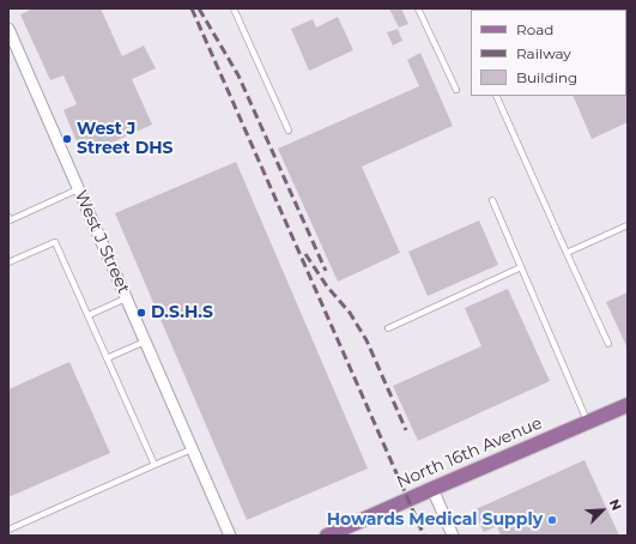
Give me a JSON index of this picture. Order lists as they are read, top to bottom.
{
  "streets": {
    "main road": ["North 16th Avenue"],
    "street": ["West J Street"]
  },
  "places": ["West J Street DHS", "D.S.H.S", "Howards Medical Supply"],
  "legend": ["Road", "Railway", "Building"],
  "north": "top right"
}
